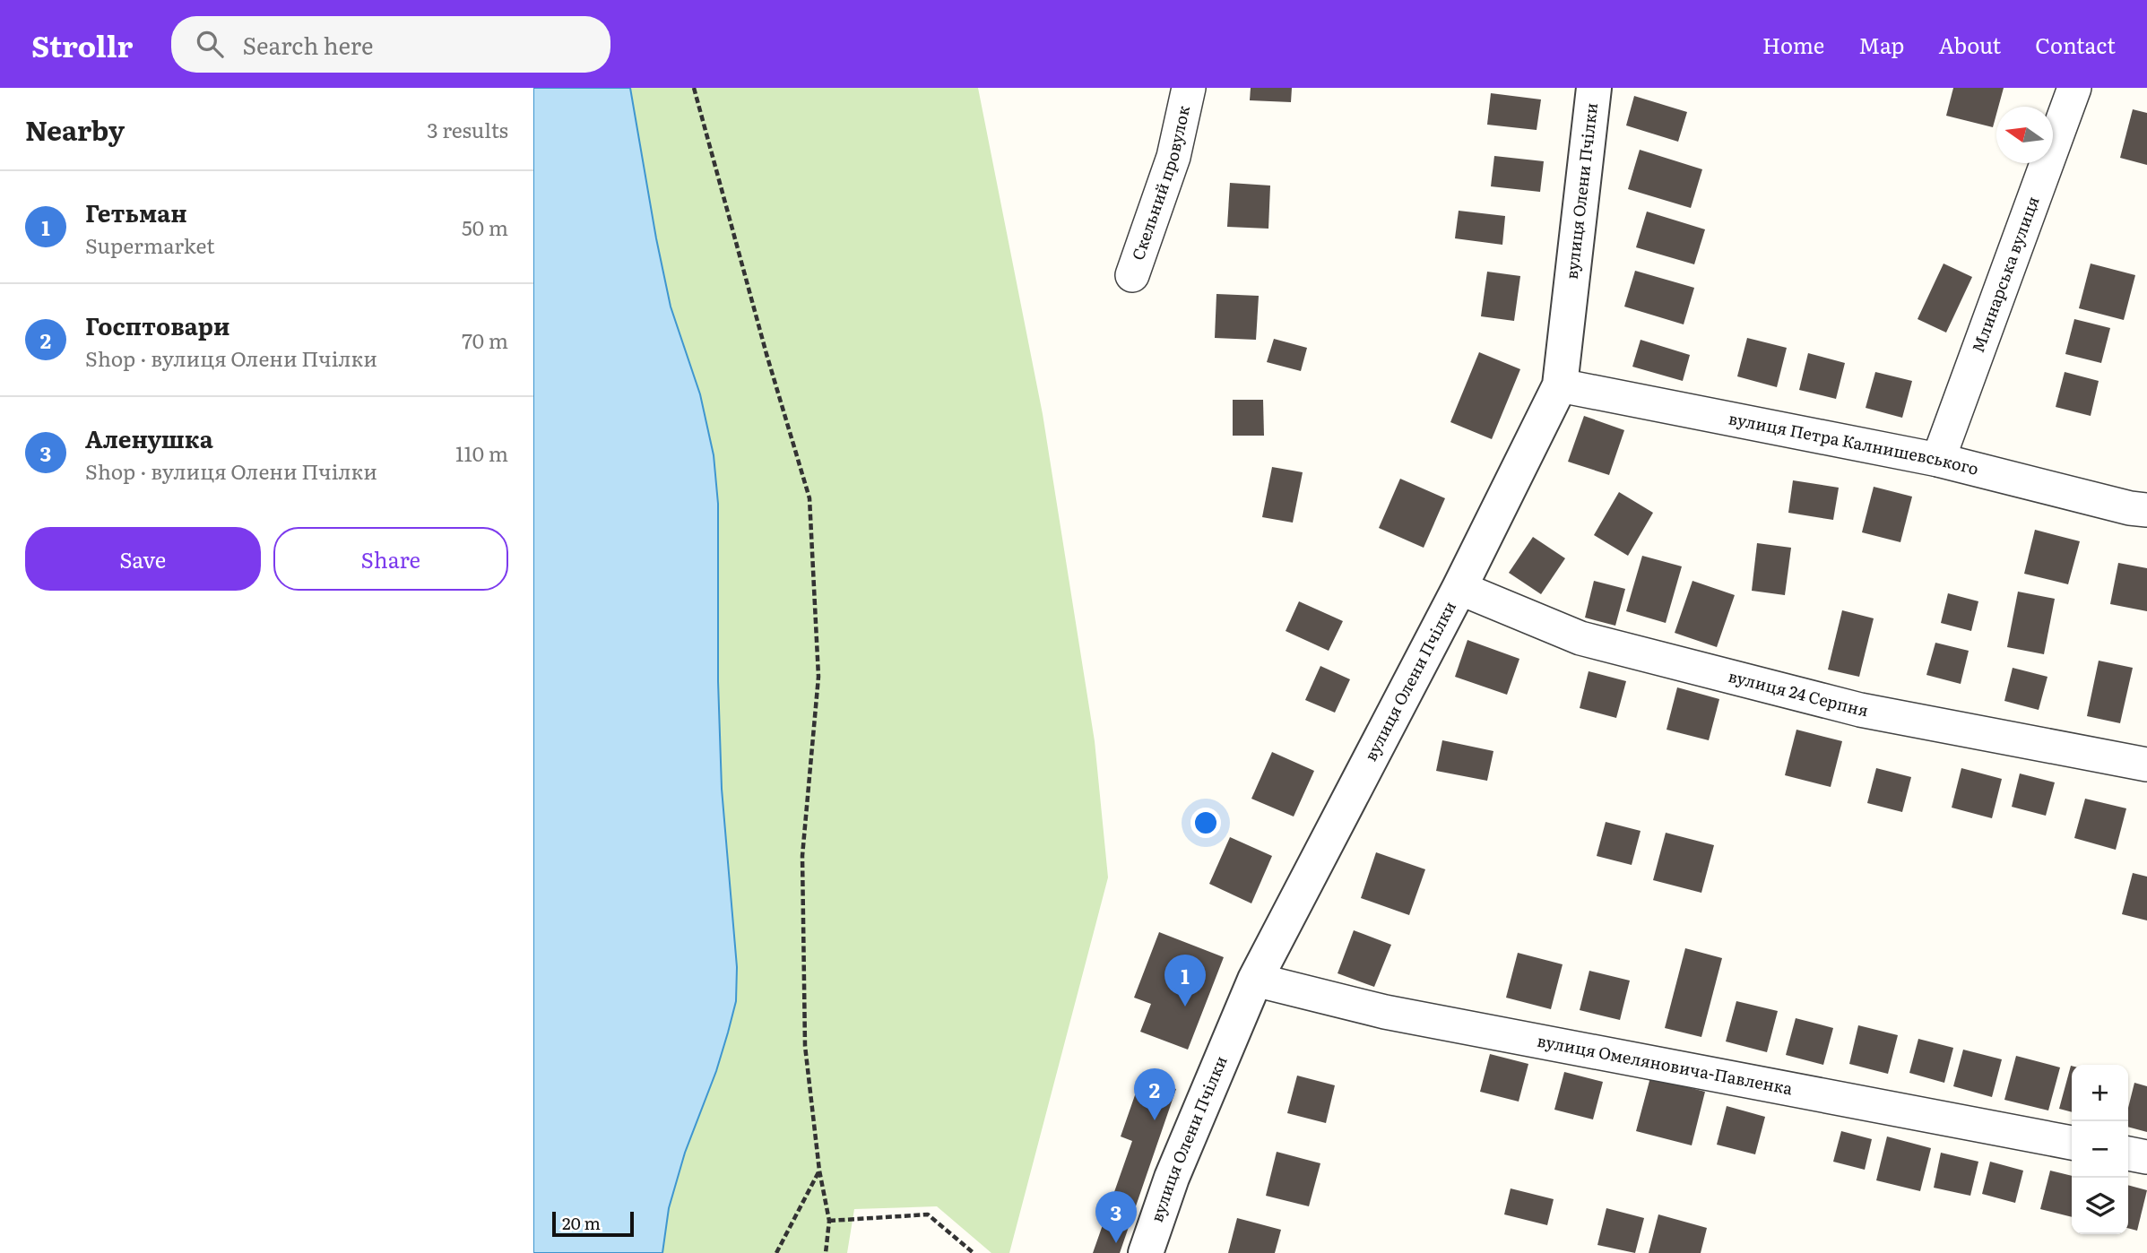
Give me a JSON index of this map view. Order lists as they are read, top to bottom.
{
  "streets": {
    "street": [
      "Скельний провулок",
      "вулиця Олени Пчілки",
      "Млинарська вулиця",
      "вулиця Петра Калнишевського",
      "вулиця 24 Серпня",
      "вулиця Омеляновича-Павленка"
    ]
  },
  "crossings": [
    ["вулиця Олени Пчілки", "вулиця Петра Калнишевського"],
    ["вулиця Олени Пчілки", "вулиця 24 Серпня"],
    ["вулиця Олени Пчілки", "вулиця Омеляновича-Павленка"],
    ["Млинарська вулиця", "вулиця Петра Калнишевського"]
  ],
  "scale_bar": "20 m",
  "north": "left",
  "page": {
    "header": "Strollr",
    "search": "Search here",
    "nav": [
      "Home",
      "Map",
      "About",
      "Contact"
    ],
    "heading": ["Nearby", "3 results"],
    "list": [
      {
        "mark": "1",
        "name": "Гетьман",
        "note": "Supermarket",
        "value": "50 m"
      },
      {
        "mark": "2",
        "name": "Госптовари",
        "note": "Shop · вулиця Олени Пчілки",
        "value": "70 m"
      },
      {
        "mark": "3",
        "name": "Аленушка",
        "note": "Shop · вулиця Олени Пчілки",
        "value": "110 m"
      }
    ],
    "buttons": ["Save", "Share"],
    "pins": ["1", "2", "3"],
    "map_buttons": ["+", "−"],
    "scale": "20 m"
  }
}
